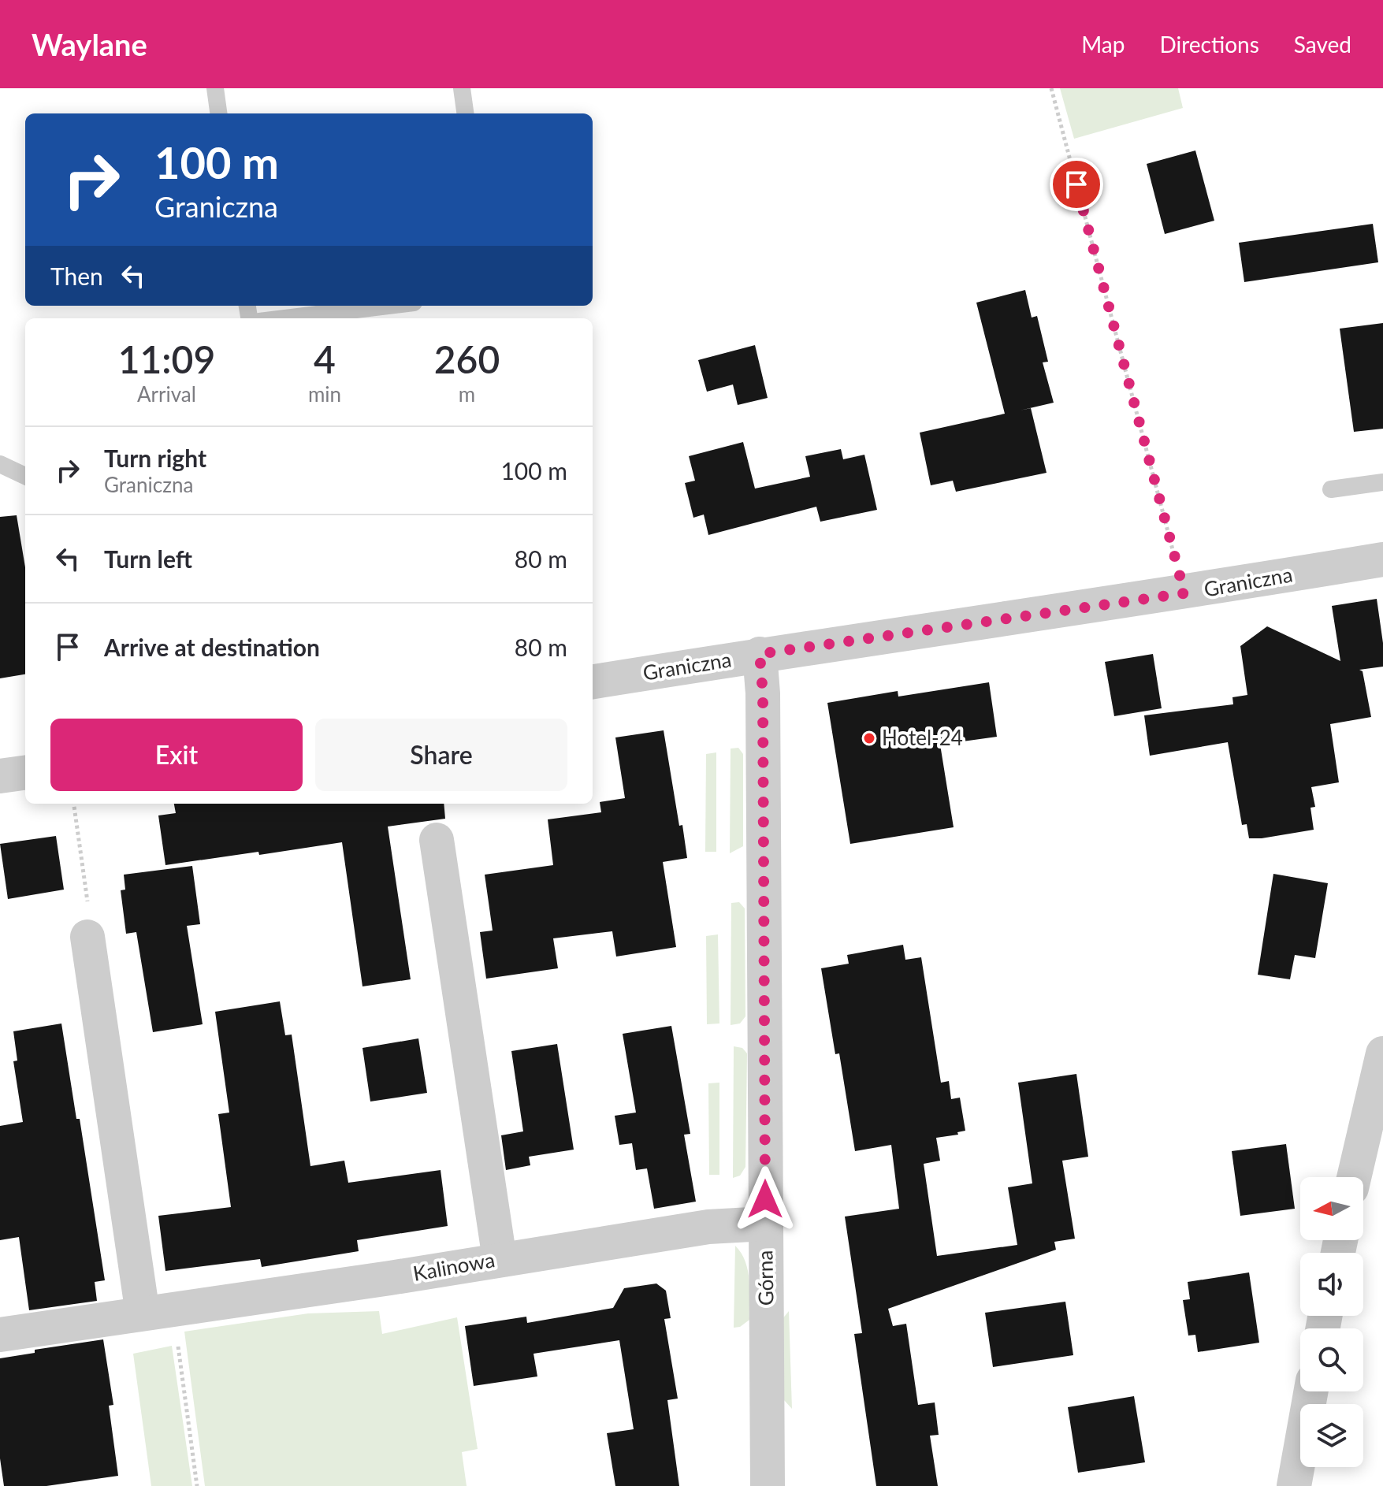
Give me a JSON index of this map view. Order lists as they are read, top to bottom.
{
  "streets": {
    "street": ["Graniczna", "Kalinowa", "Górna"]
  },
  "crossings": [
    ["Graniczna", "Górna"],
    ["Kalinowa", "Górna"]
  ],
  "places": ["Hotel-24"],
  "north": "left",
  "page": {
    "header": "Waylane",
    "nav": ["Map", "Directions", "Saved"],
    "turn": ["100 m", "Graniczna"],
    "then": "Then",
    "eta": [
      "11:09",
      "Arrival",
      "4",
      "min",
      "260",
      "m"
    ],
    "list": [
      {
        "name": "Turn right",
        "note": "Graniczna",
        "value": "100 m"
      },
      {
        "name": "Turn left",
        "value": "80 m"
      },
      {
        "name": "Arrive at destination",
        "value": "80 m"
      }
    ],
    "buttons": ["Exit", "Share"]
  }
}
